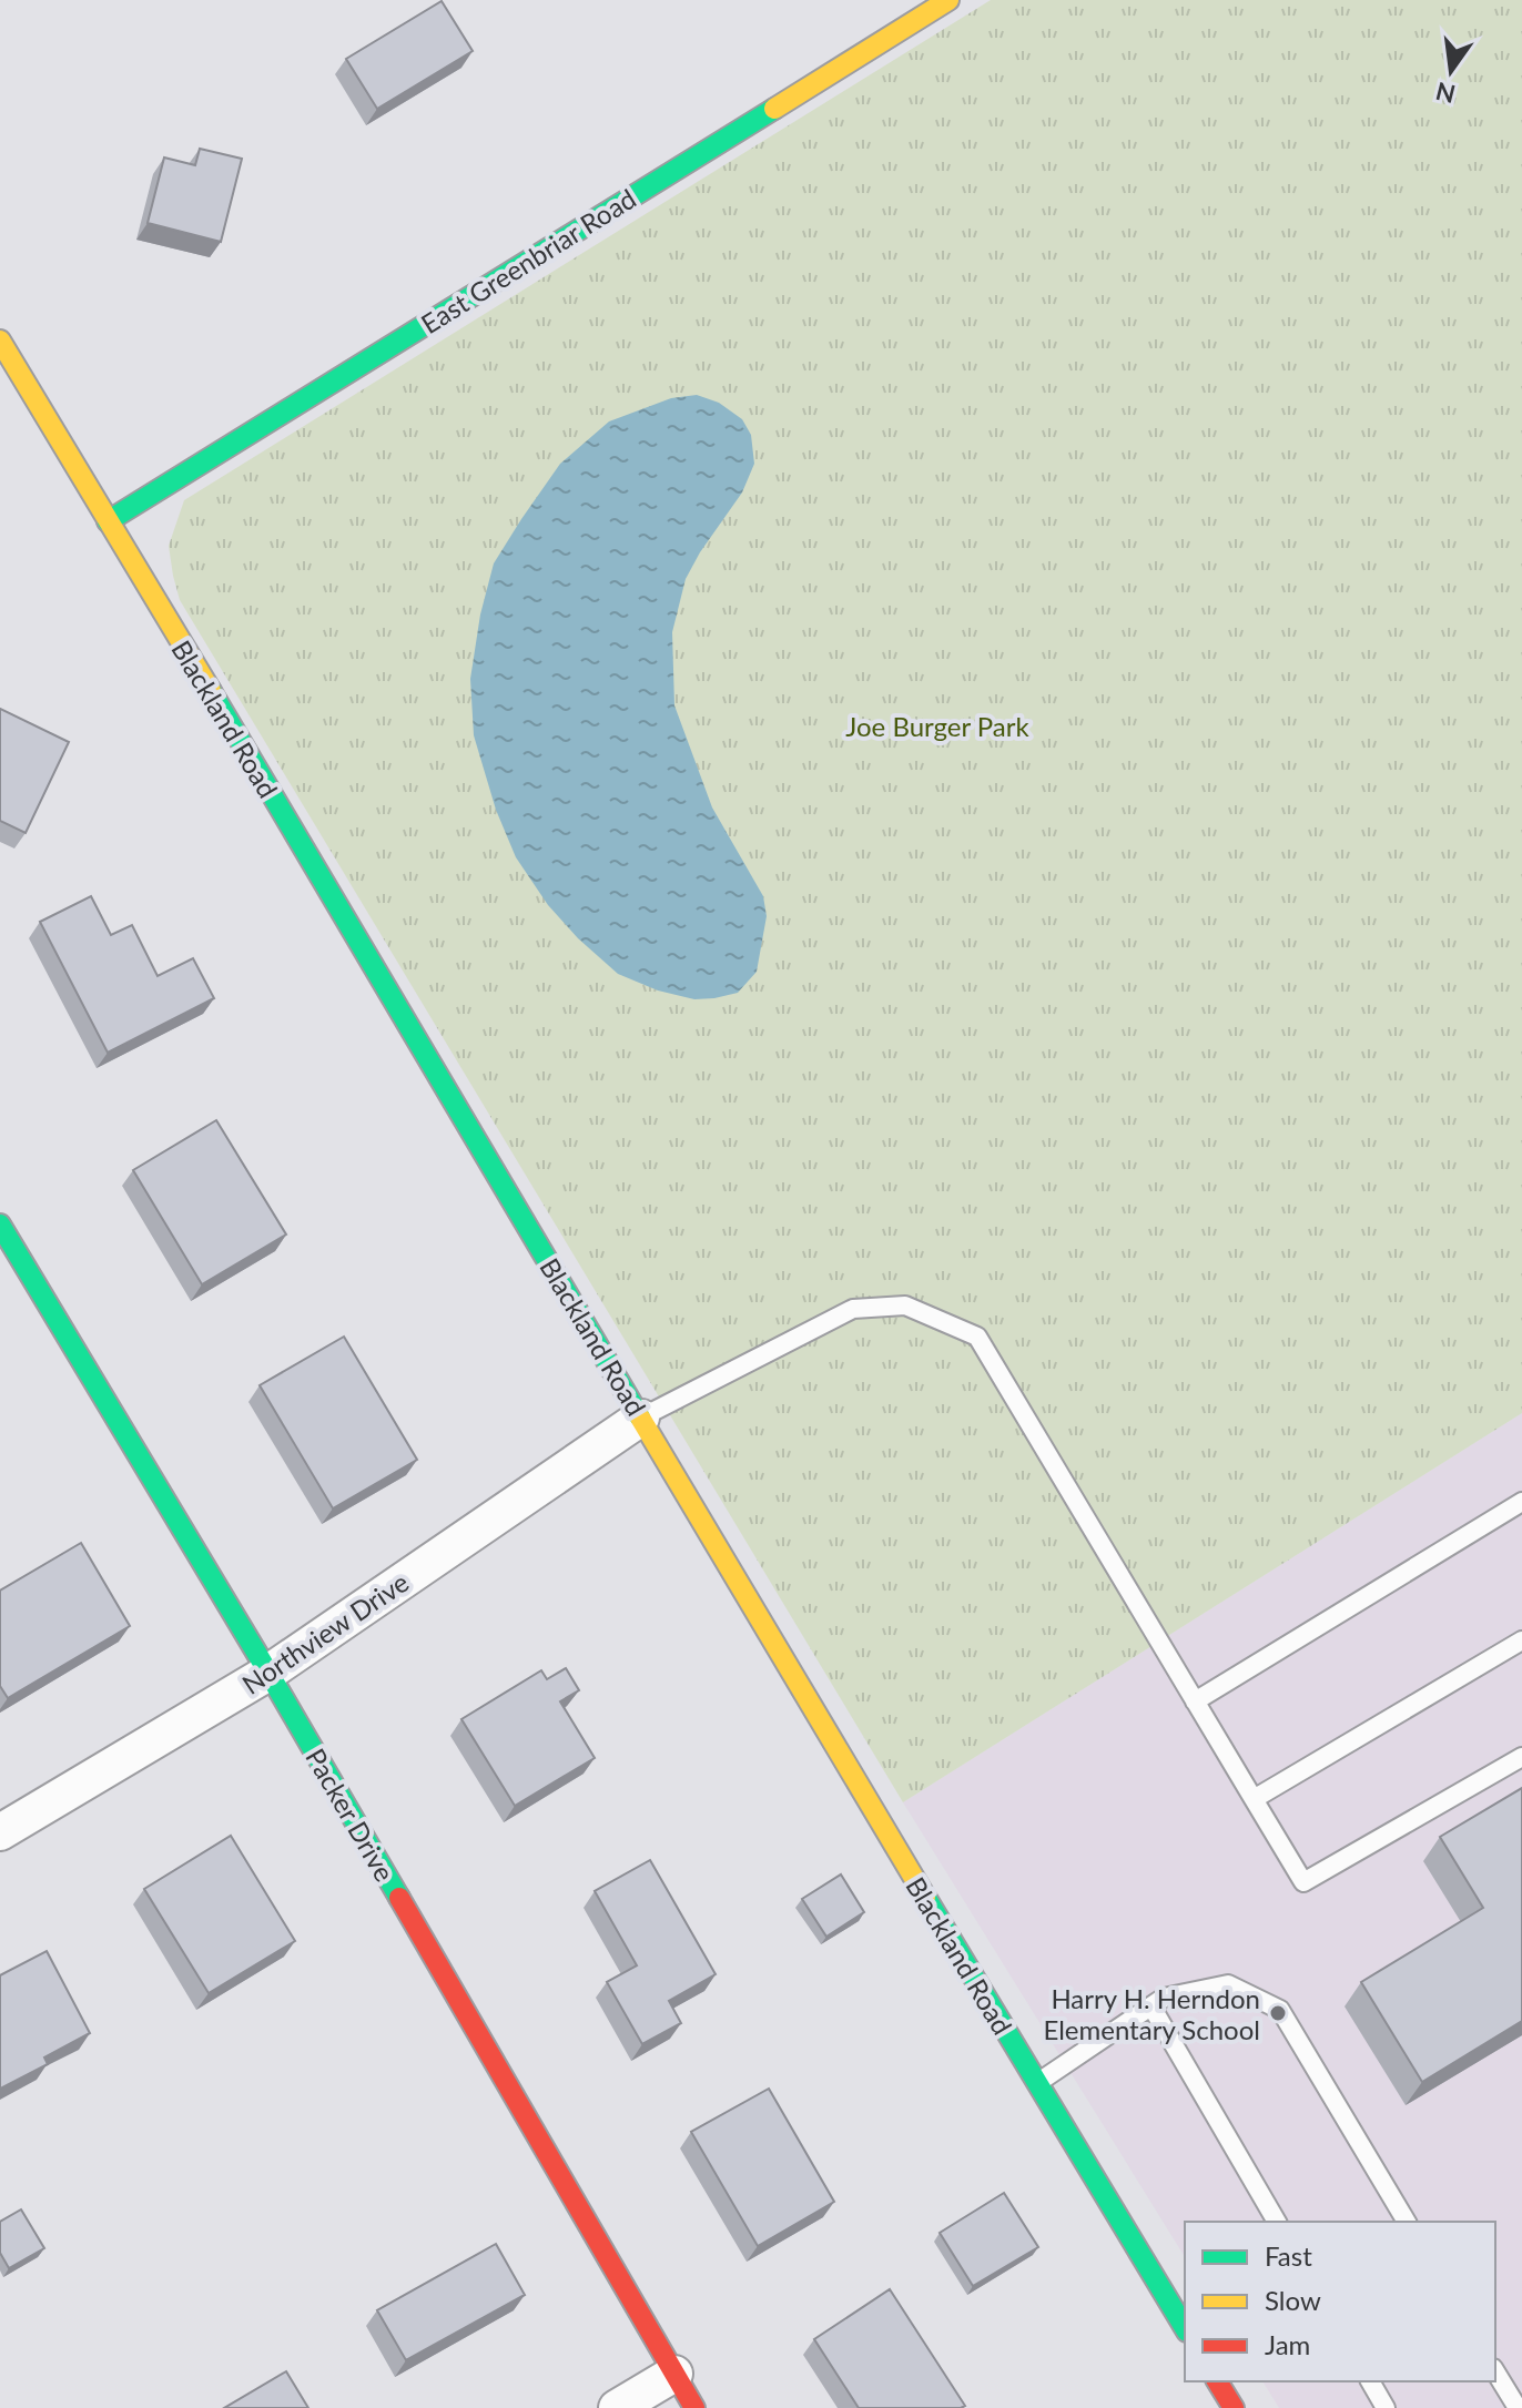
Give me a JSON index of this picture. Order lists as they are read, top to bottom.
{
  "streets": {
    "street": [
      "East Greenbriar Road",
      "Blackland Road",
      "Northview Drive",
      "Packer Drive"
    ]
  },
  "crossings": [
    ["East Greenbriar Road", "Blackland Road"],
    ["Blackland Road", "Northview Drive"],
    ["Northview Drive", "Packer Drive"]
  ],
  "parks": ["Joe Burger Park"],
  "places": ["Harry H. Herndon Elementary School"],
  "legend": ["Fast", "Slow", "Jam"],
  "north": "bottom"
}
